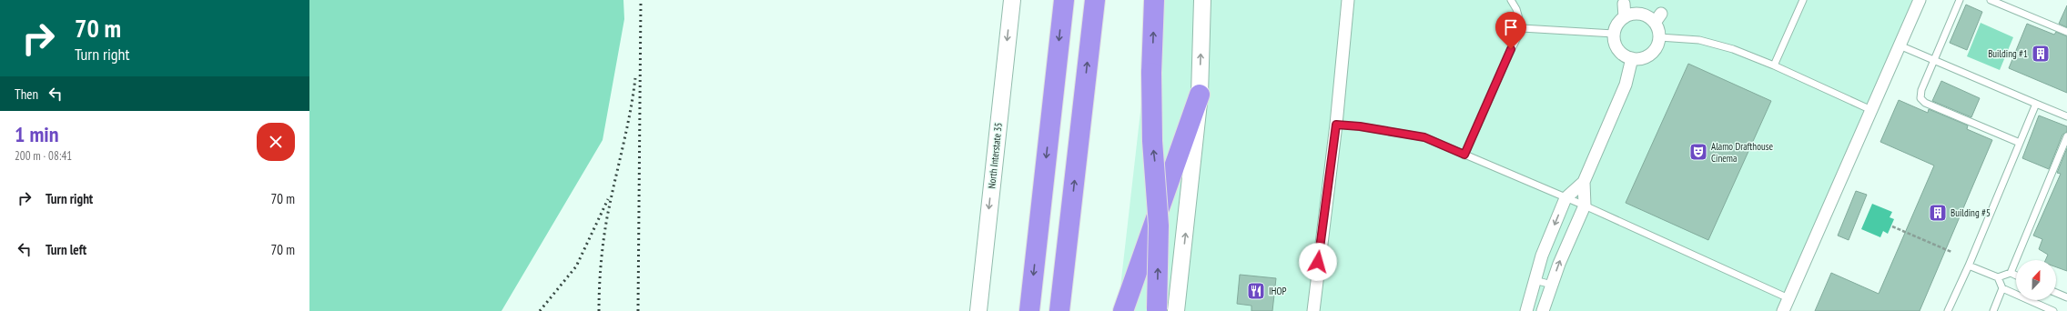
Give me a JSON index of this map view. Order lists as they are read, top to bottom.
{
  "streets": {
    "main road": ["North Interstate 35"]
  },
  "one_way": ["North Interstate 35"],
  "places": {
    "building": ["Building #1", "Building #5"],
    "theatre": ["Alamo Drafthouse Cinema"],
    "restaurant": ["IHOP"]
  },
  "north": "top",
  "page": {
    "turn": ["70 m", "Turn right"],
    "then": "Then",
    "heading": ["1 min", "200 m · 08:41"],
    "list": [
      {
        "name": "Turn right",
        "value": "70 m"
      },
      {
        "name": "Turn left",
        "value": "70 m"
      }
    ]
  }
}
